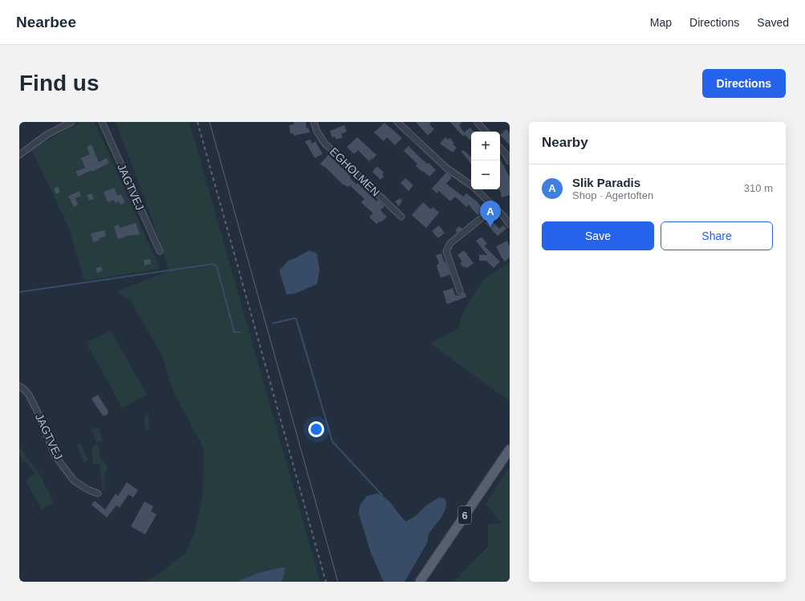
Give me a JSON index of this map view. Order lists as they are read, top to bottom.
{
  "streets": {
    "main road": ["6"],
    "street": ["EGHOLMEN", "JAGTVEJ"]
  },
  "page": {
    "header": "Nearbee",
    "nav": ["Map", "Directions", "Saved"],
    "buttons": [
      "Directions",
      ["Save", "Share"]
    ],
    "title": "Find us",
    "heading": "Nearby",
    "map_buttons": ["+", "−"],
    "list": [
      {
        "mark": "A",
        "name": "Slik Paradis",
        "note": "Shop · Agertoften",
        "value": "310 m"
      }
    ],
    "pins": "A"
  }
}
